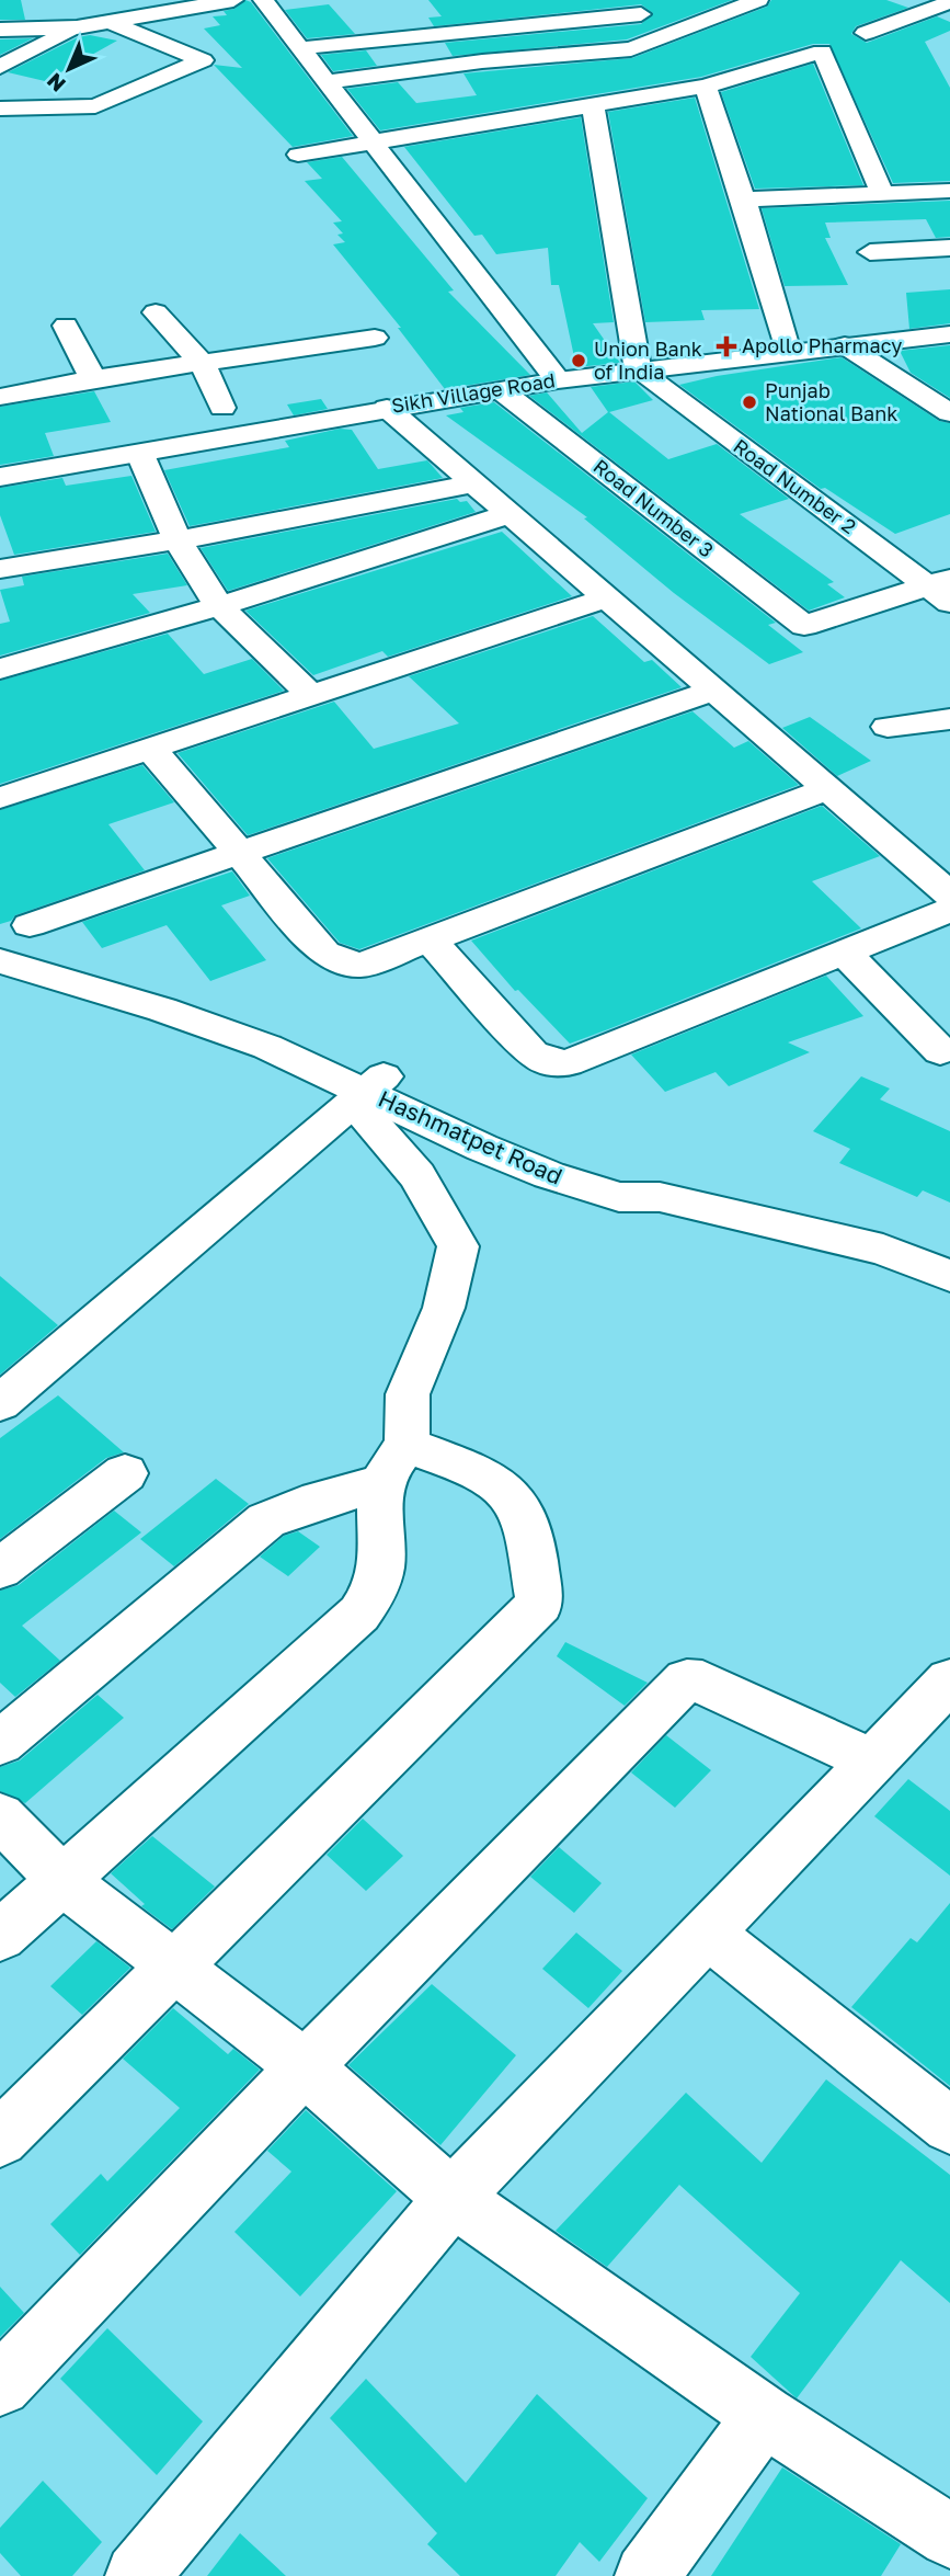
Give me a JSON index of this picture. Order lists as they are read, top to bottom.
{
  "streets": {
    "street": [
      "Sikh Village Road",
      "Road Number 2",
      "Road Number 3",
      "Hashmatpet Road"
    ]
  },
  "crossings": [
    ["Sikh Village Road", "Road Number 2"],
    ["Sikh Village Road", "Road Number 3"],
    ["Road Number 2", "Road Number 3"]
  ],
  "places": {
    "health": ["Apollo Pharmacy"],
    "other": ["Union Bank of India", "Punjab National Bank"]
  },
  "north": "bottom left"
}
